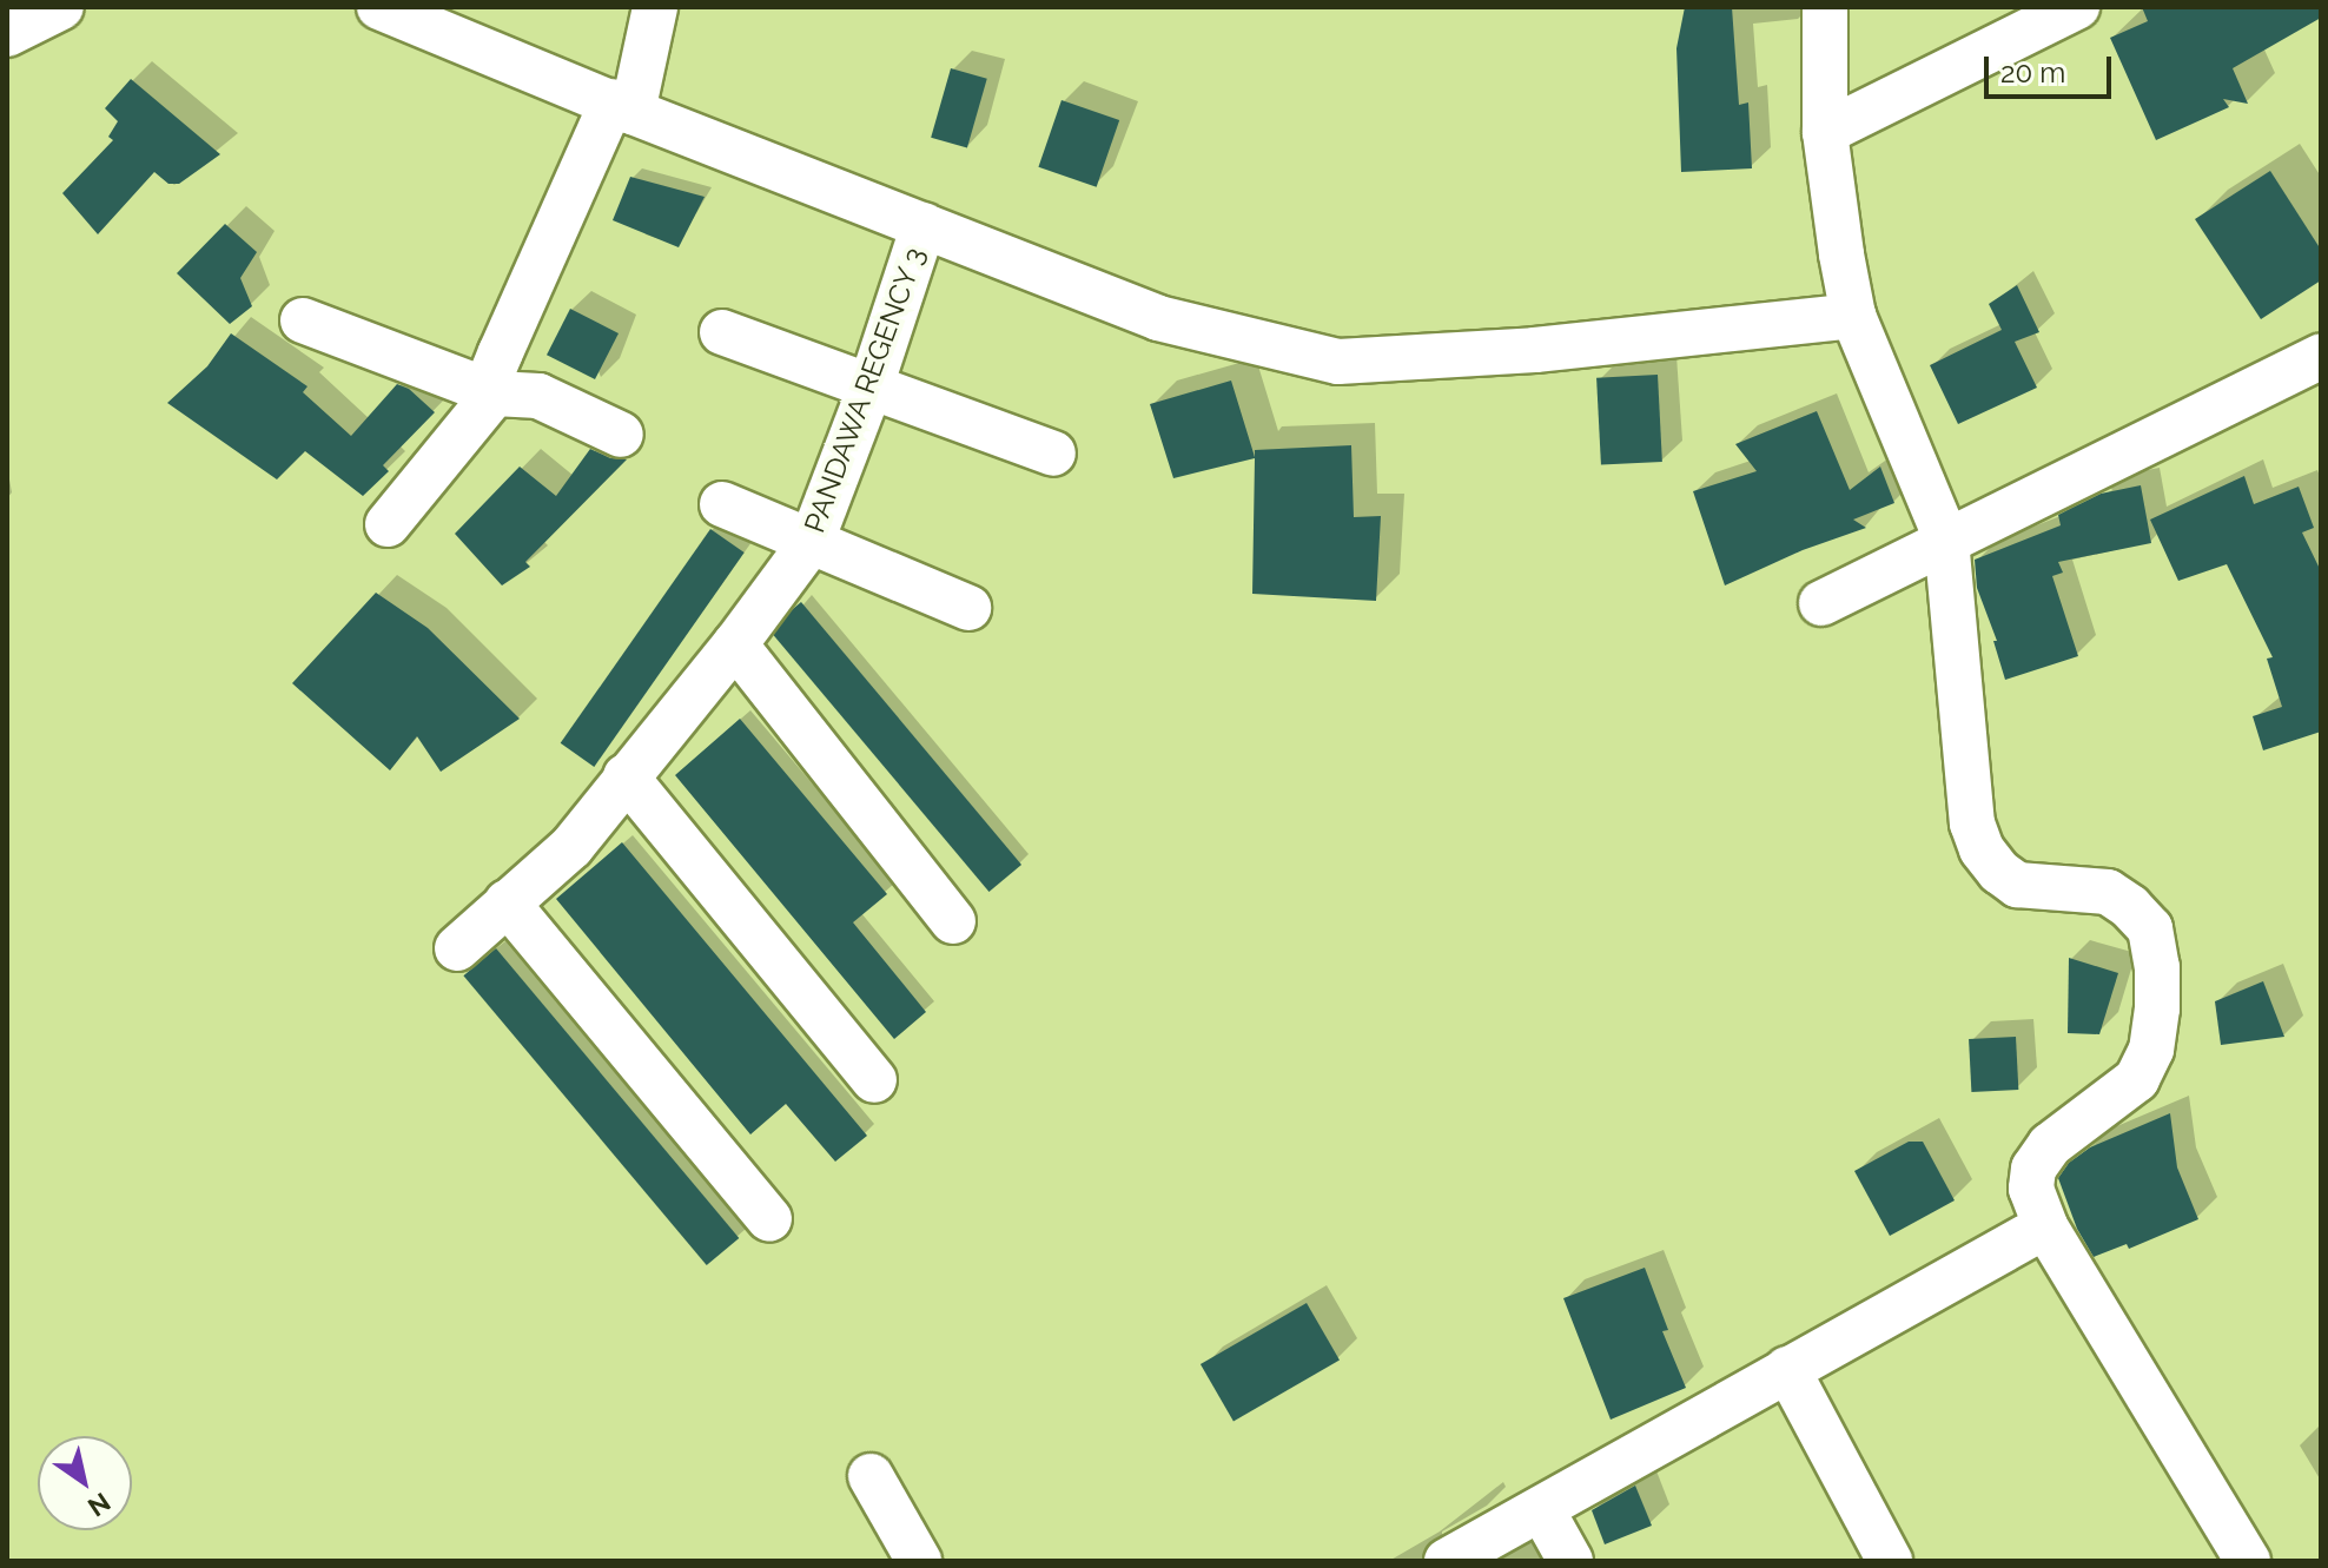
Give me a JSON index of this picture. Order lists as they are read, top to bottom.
{
  "streets": {
    "street": ["PANDAWA REGENCY 3"]
  },
  "scale_bar": "20 m",
  "north": "bottom right"
}
